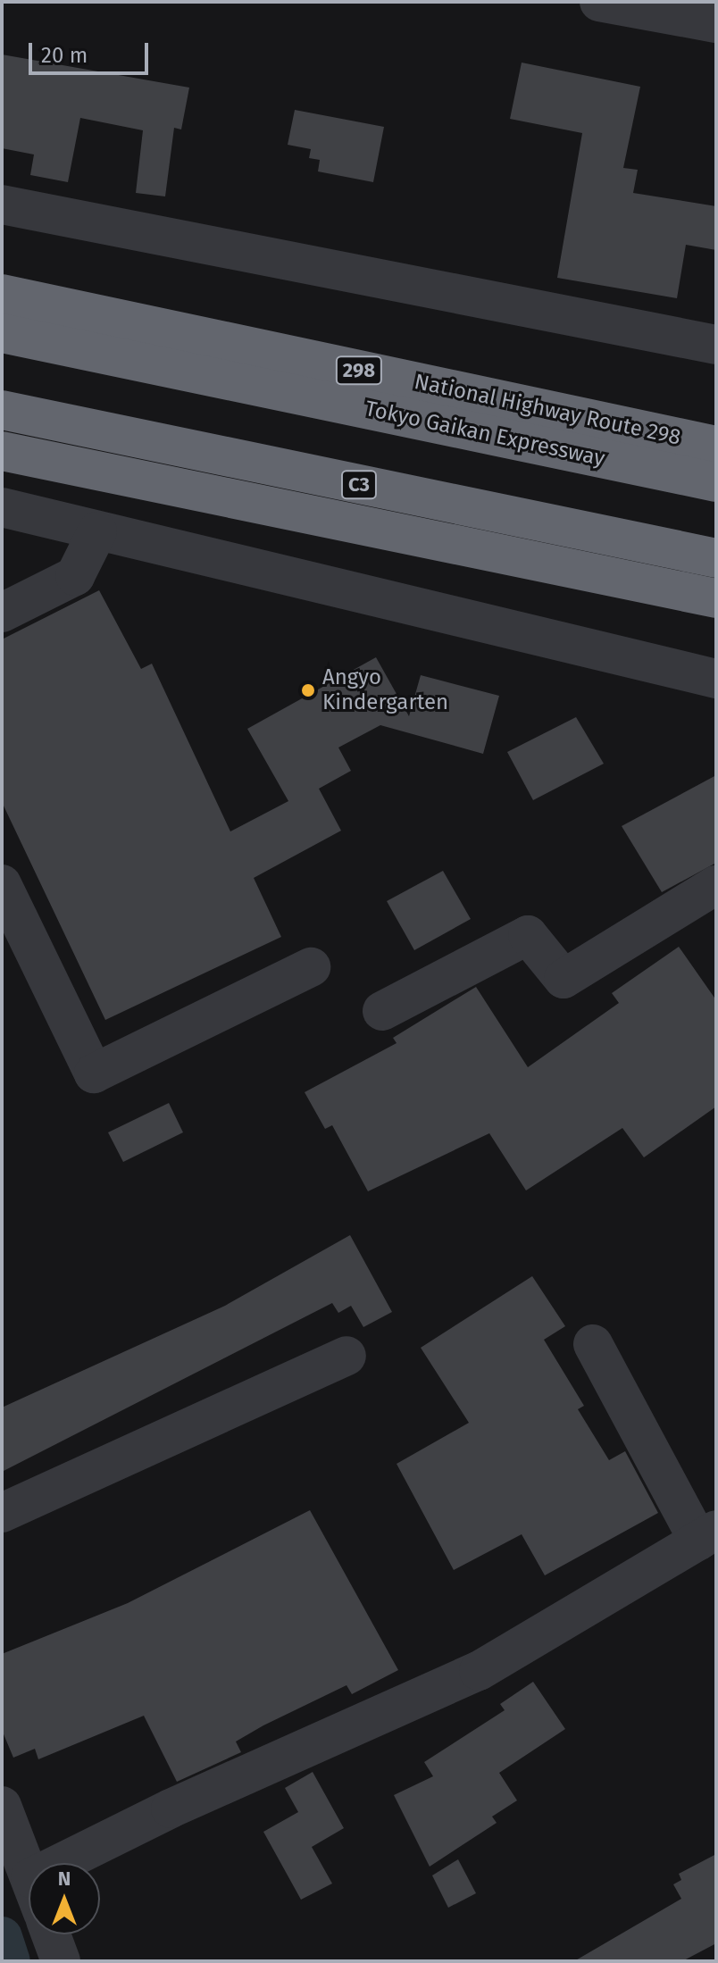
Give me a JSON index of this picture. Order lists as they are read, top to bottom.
{
  "streets": {
    "highway": [
      "298",
      "National Highway Route 298",
      "Tokyo Gaikan Expressway",
      "C3"
    ]
  },
  "places": ["Angyo Kindergarten"],
  "scale_bar": "20 m",
  "north": "top"
}
